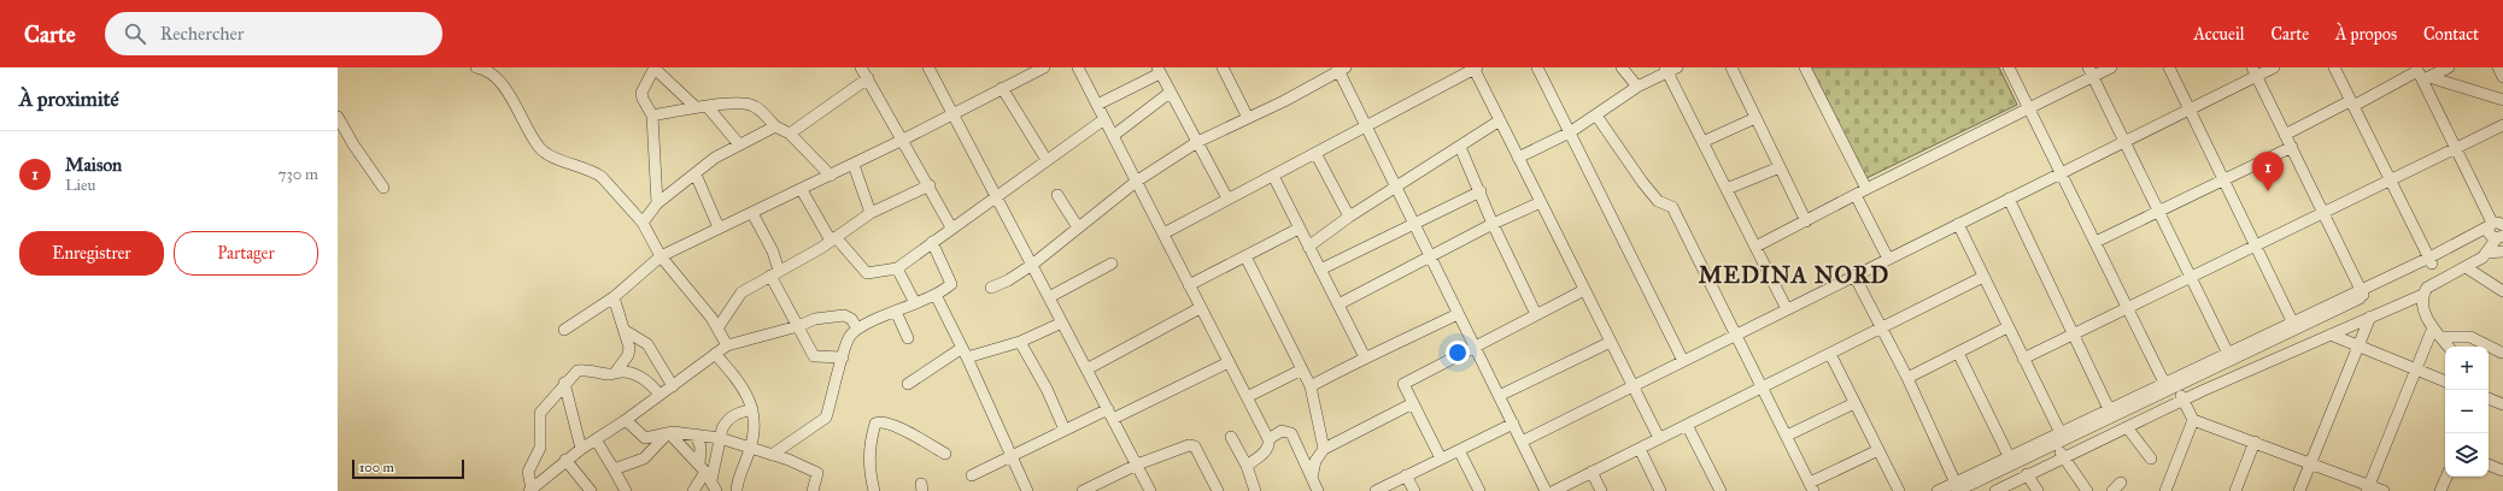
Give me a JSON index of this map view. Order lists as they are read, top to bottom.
{
  "districts": ["MEDINA NORD"],
  "scale_bar": "100 m",
  "page": {
    "header": "Carte",
    "search": "Rechercher",
    "nav": [
      "Accueil",
      "Carte",
      "À propos",
      "Contact"
    ],
    "heading": "À proximité",
    "list": [
      {
        "mark": "1",
        "name": "Maison",
        "note": "Lieu",
        "value": "730 m"
      }
    ],
    "pins": "1",
    "buttons": ["Enregistrer", "Partager"],
    "map_buttons": ["+", "−"],
    "scale": "100 m"
  }
}
